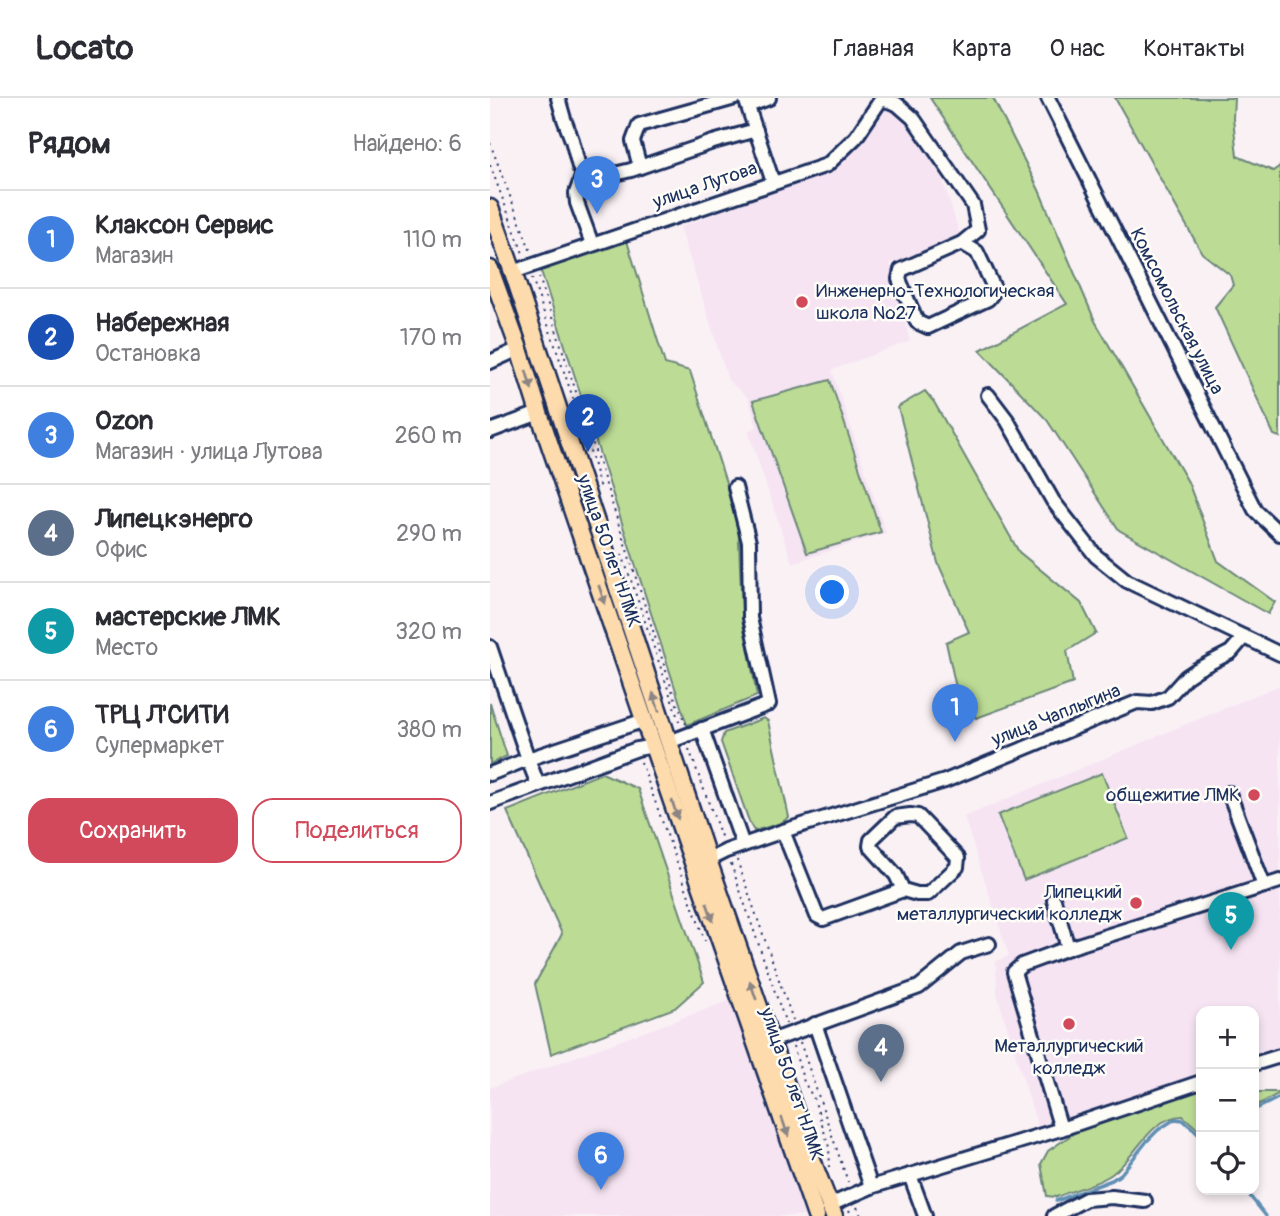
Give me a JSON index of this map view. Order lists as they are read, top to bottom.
{
  "streets": {
    "main road": ["улица 50 лет НЛМК"],
    "street": ["улица Лутова", "Комсомольская улица", "улица Чаплыгина"]
  },
  "crossings": [
    ["улица Лутова", "улица 50 лет НЛМК"],
    ["улица 50 лет НЛМК", "улица Чаплыгина"]
  ],
  "places": [
    "Инженерно-Технологическая школа №27",
    "общежитие ЛМК",
    "Липецкий металлургический колледж",
    "Металлургический колледж"
  ],
  "page": {
    "header": "Locato",
    "nav": [
      "Главная",
      "Карта",
      "О нас",
      "Контакты"
    ],
    "heading": ["Рядом", "Найдено: 6"],
    "pins": [
      "3",
      "2",
      "1",
      "5",
      "4",
      "6"
    ],
    "list": [
      {
        "mark": "1",
        "name": "Клаксон Сервис",
        "note": "Магазин",
        "value": "110 m"
      },
      {
        "mark": "2",
        "name": "Набережная",
        "note": "Остановка",
        "value": "170 m"
      },
      {
        "mark": "3",
        "name": "Ozon",
        "note": "Магазин · улица Лутова",
        "value": "260 m"
      },
      {
        "mark": "4",
        "name": "Липецкэнерго",
        "note": "Офис",
        "value": "290 m"
      },
      {
        "mark": "5",
        "name": "мастерские ЛМК",
        "note": "Место",
        "value": "320 m"
      },
      {
        "mark": "6",
        "name": "ТРЦ Л'СИТИ",
        "note": "Супермаркет",
        "value": "380 m"
      }
    ],
    "buttons": ["Сохранить", "Поделиться"],
    "map_buttons": ["+", "−"]
  }
}
